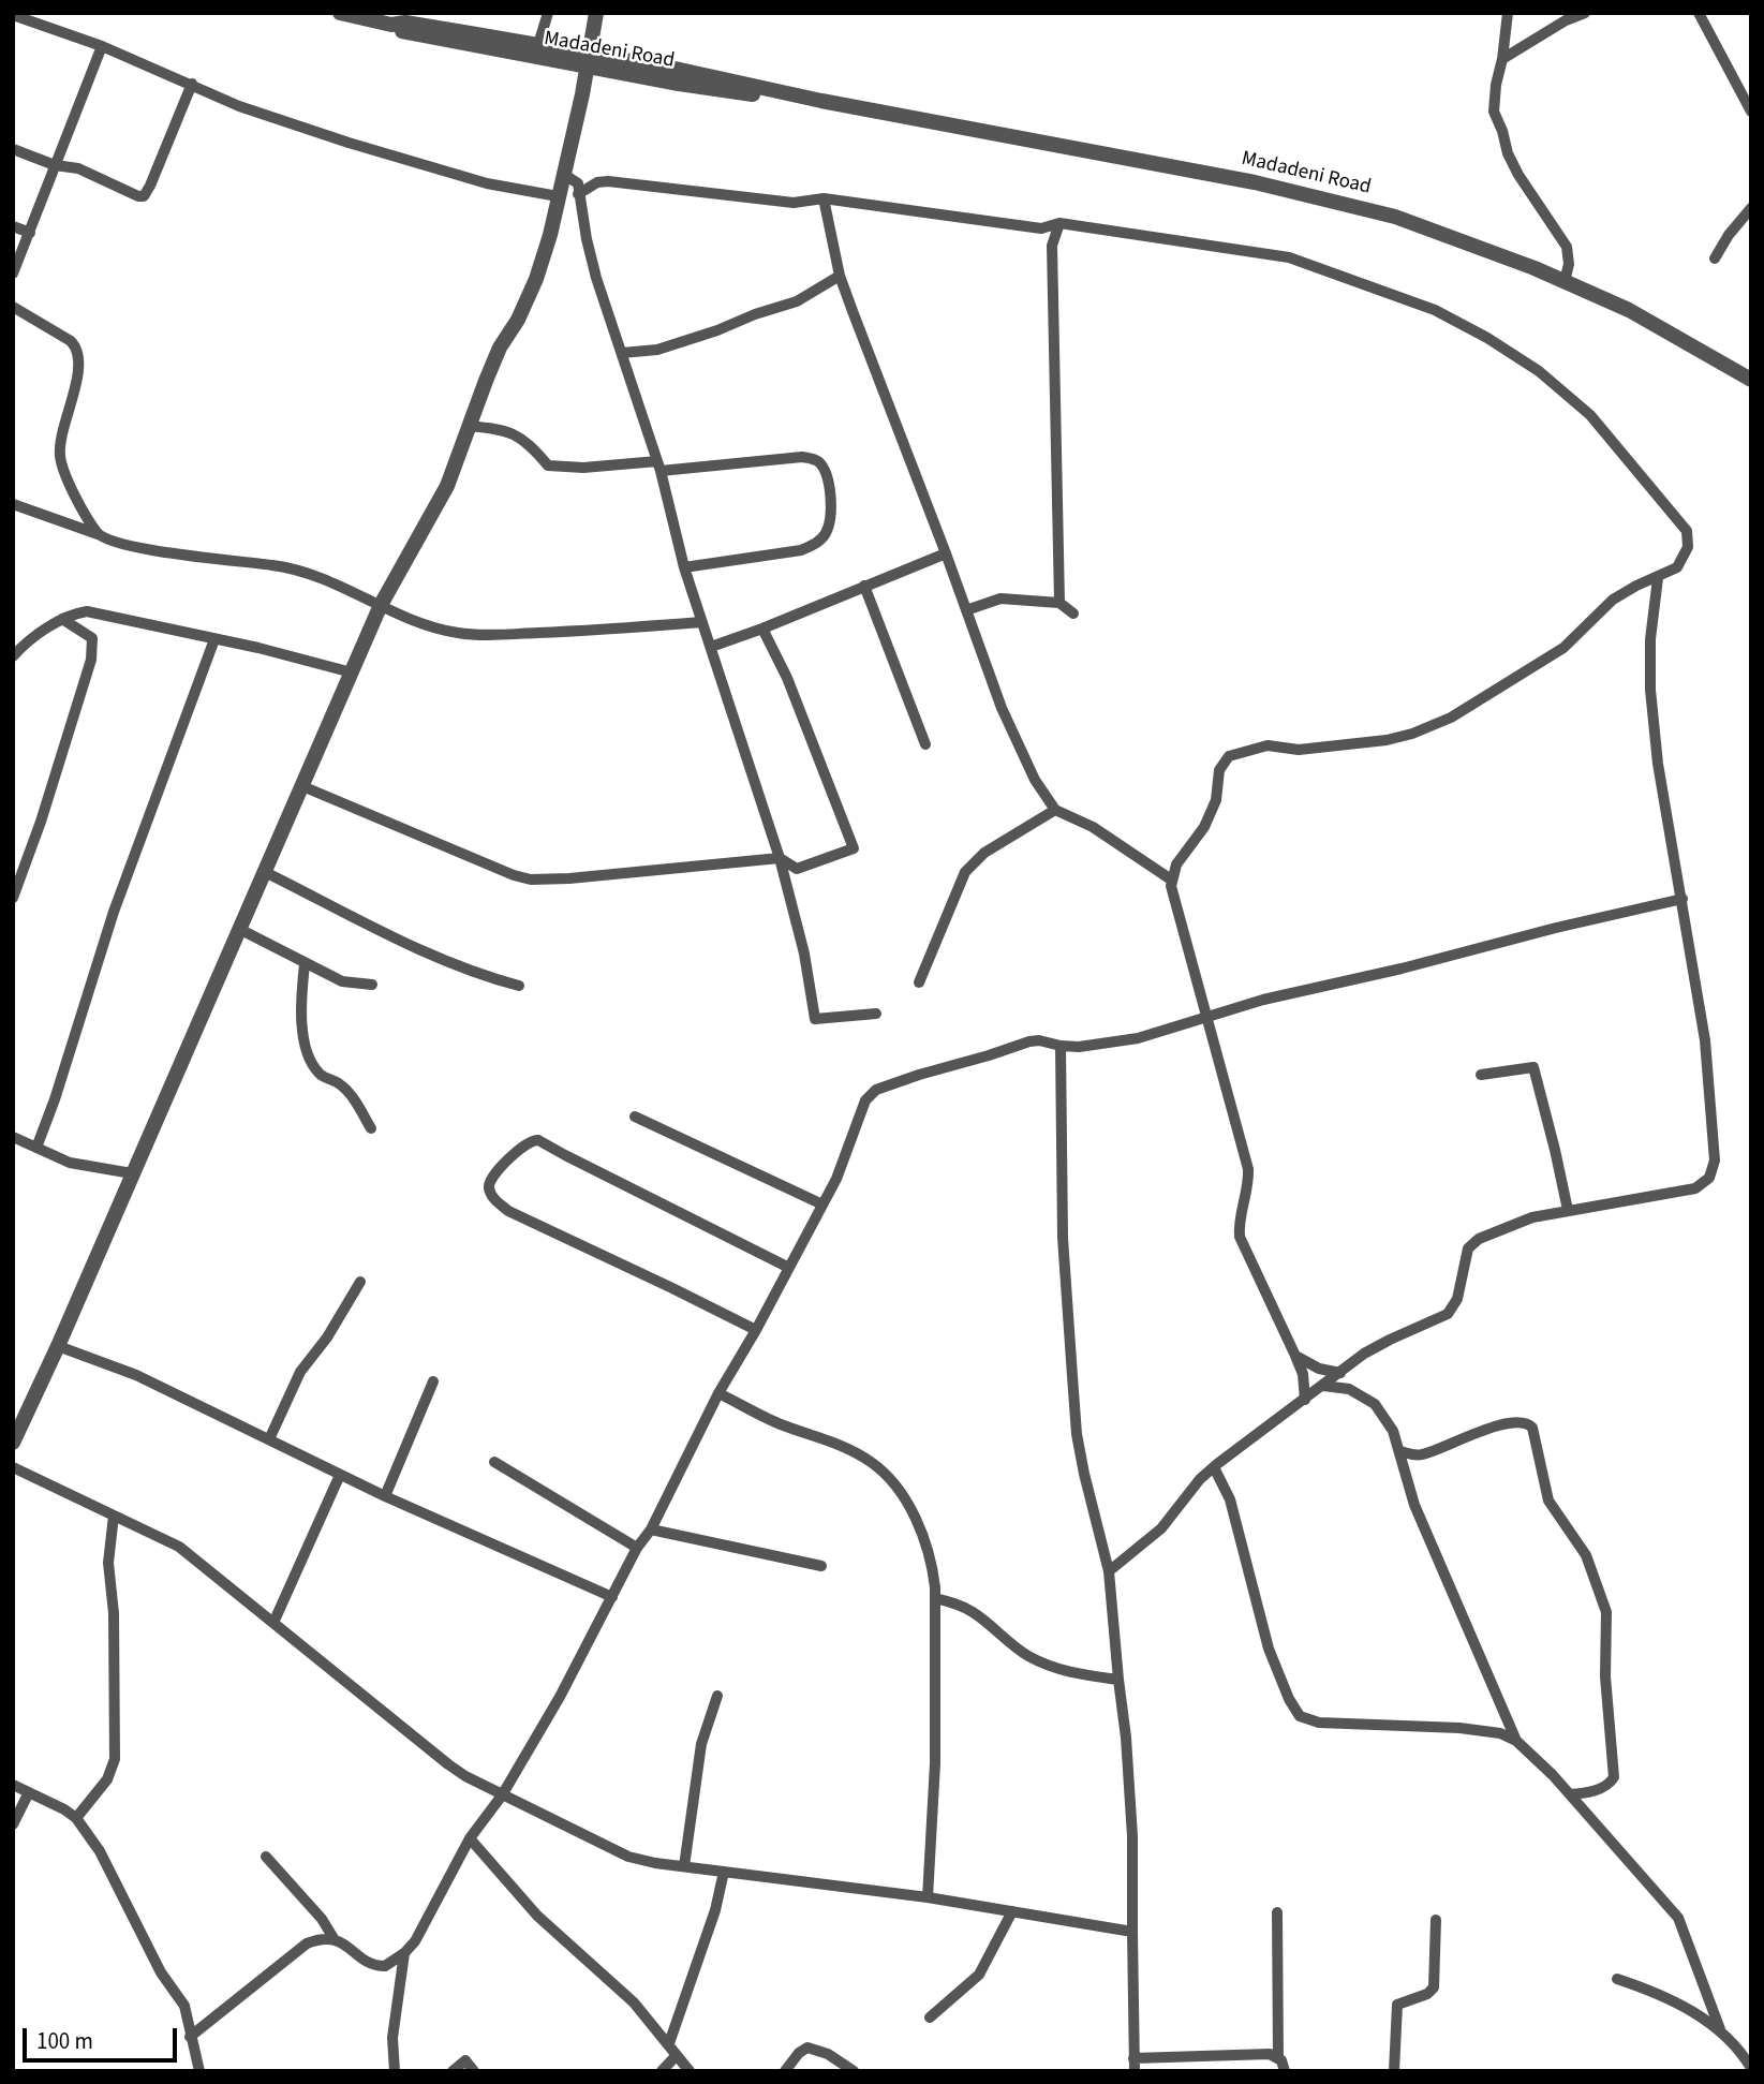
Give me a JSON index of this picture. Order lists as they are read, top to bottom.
{
  "streets": {
    "street": ["Madadeni Road"]
  },
  "scale_bar": "100 m"
}
